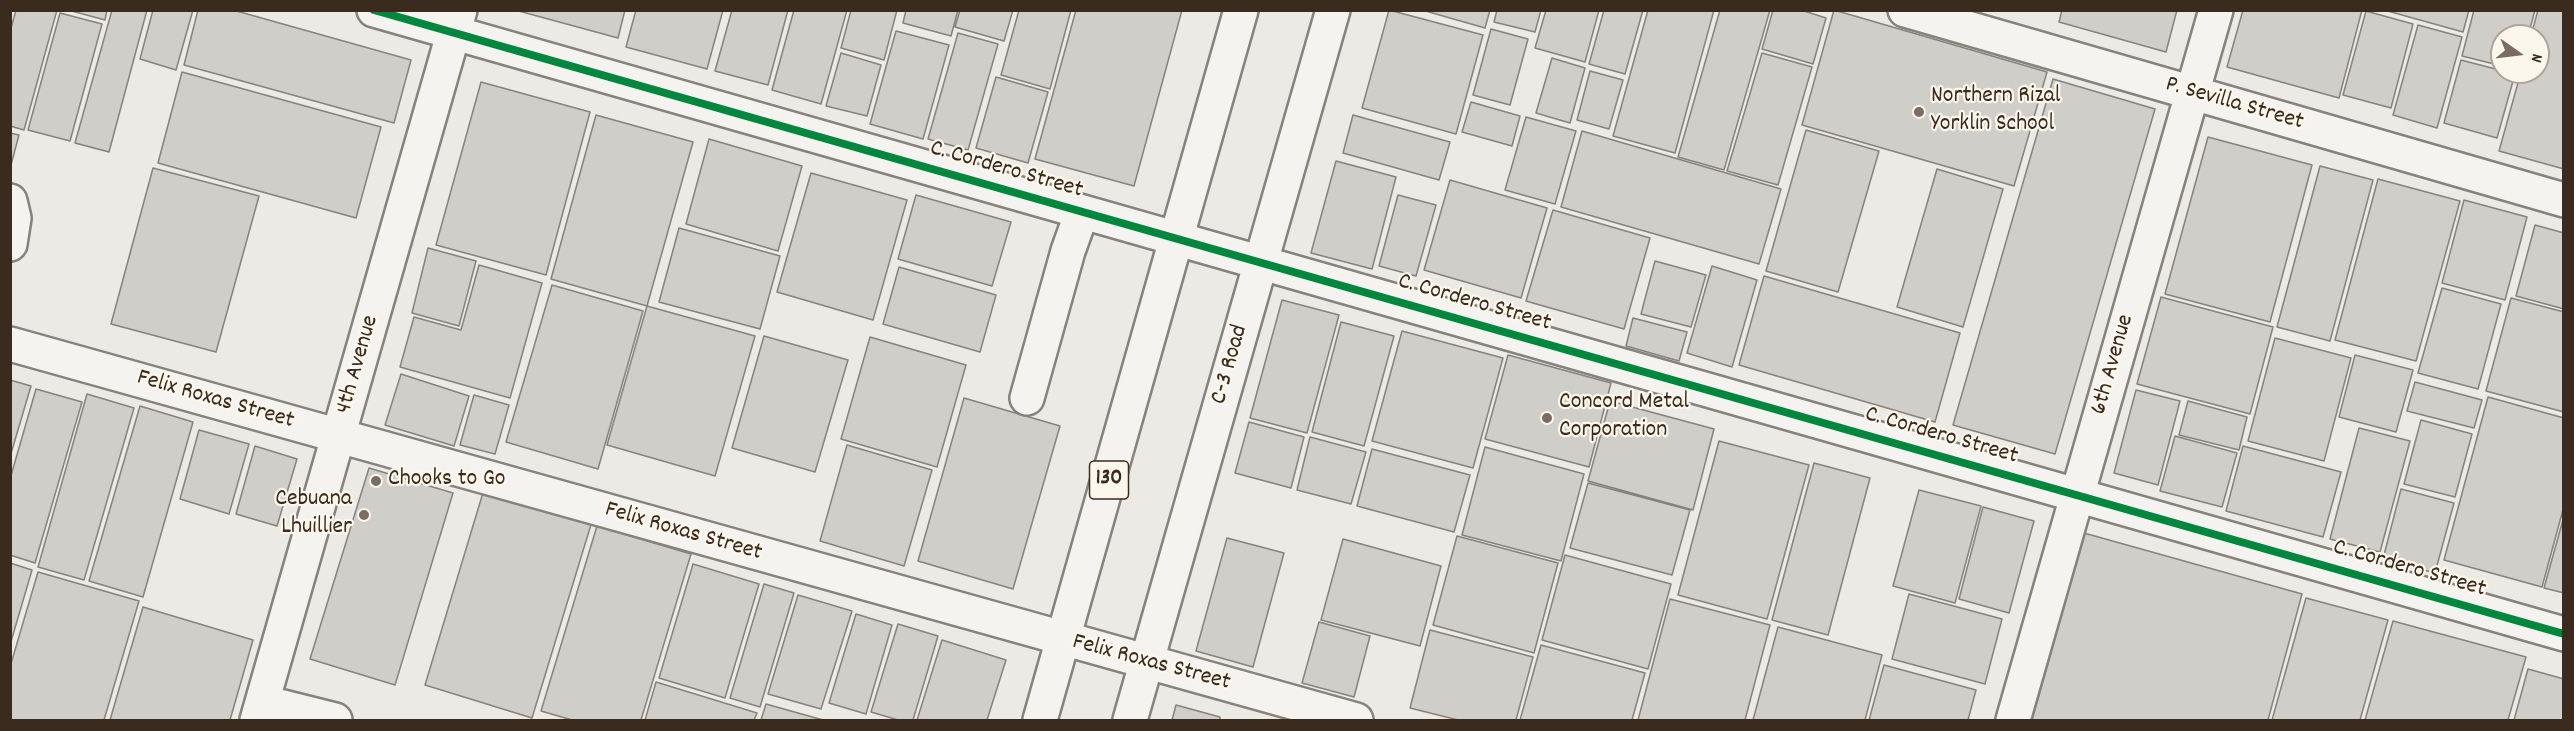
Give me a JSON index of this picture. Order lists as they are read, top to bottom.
{
  "streets": {
    "street": [
      "P. Sevilla Street",
      "C. Cordero Street",
      "4th Avenue",
      "C-3 Road",
      "6th Avenue",
      "Felix Roxas Street",
      "130"
    ]
  },
  "crossings": [
    ["P. Sevilla Street", "6th Avenue"],
    ["C. Cordero Street", "4th Avenue"],
    ["C. Cordero Street", "C-3 Road"],
    ["C. Cordero Street", "6th Avenue"],
    ["C. Cordero Street", "130"],
    ["4th Avenue", "Felix Roxas Street"],
    ["C-3 Road", "Felix Roxas Street"],
    ["Felix Roxas Street", "130"]
  ],
  "places": [
    "Northern Rizal Yorklin School",
    "Concord Metal Corporation",
    "Chooks to Go",
    "Cebuana Lhuillier"
  ],
  "north": "right"
}
